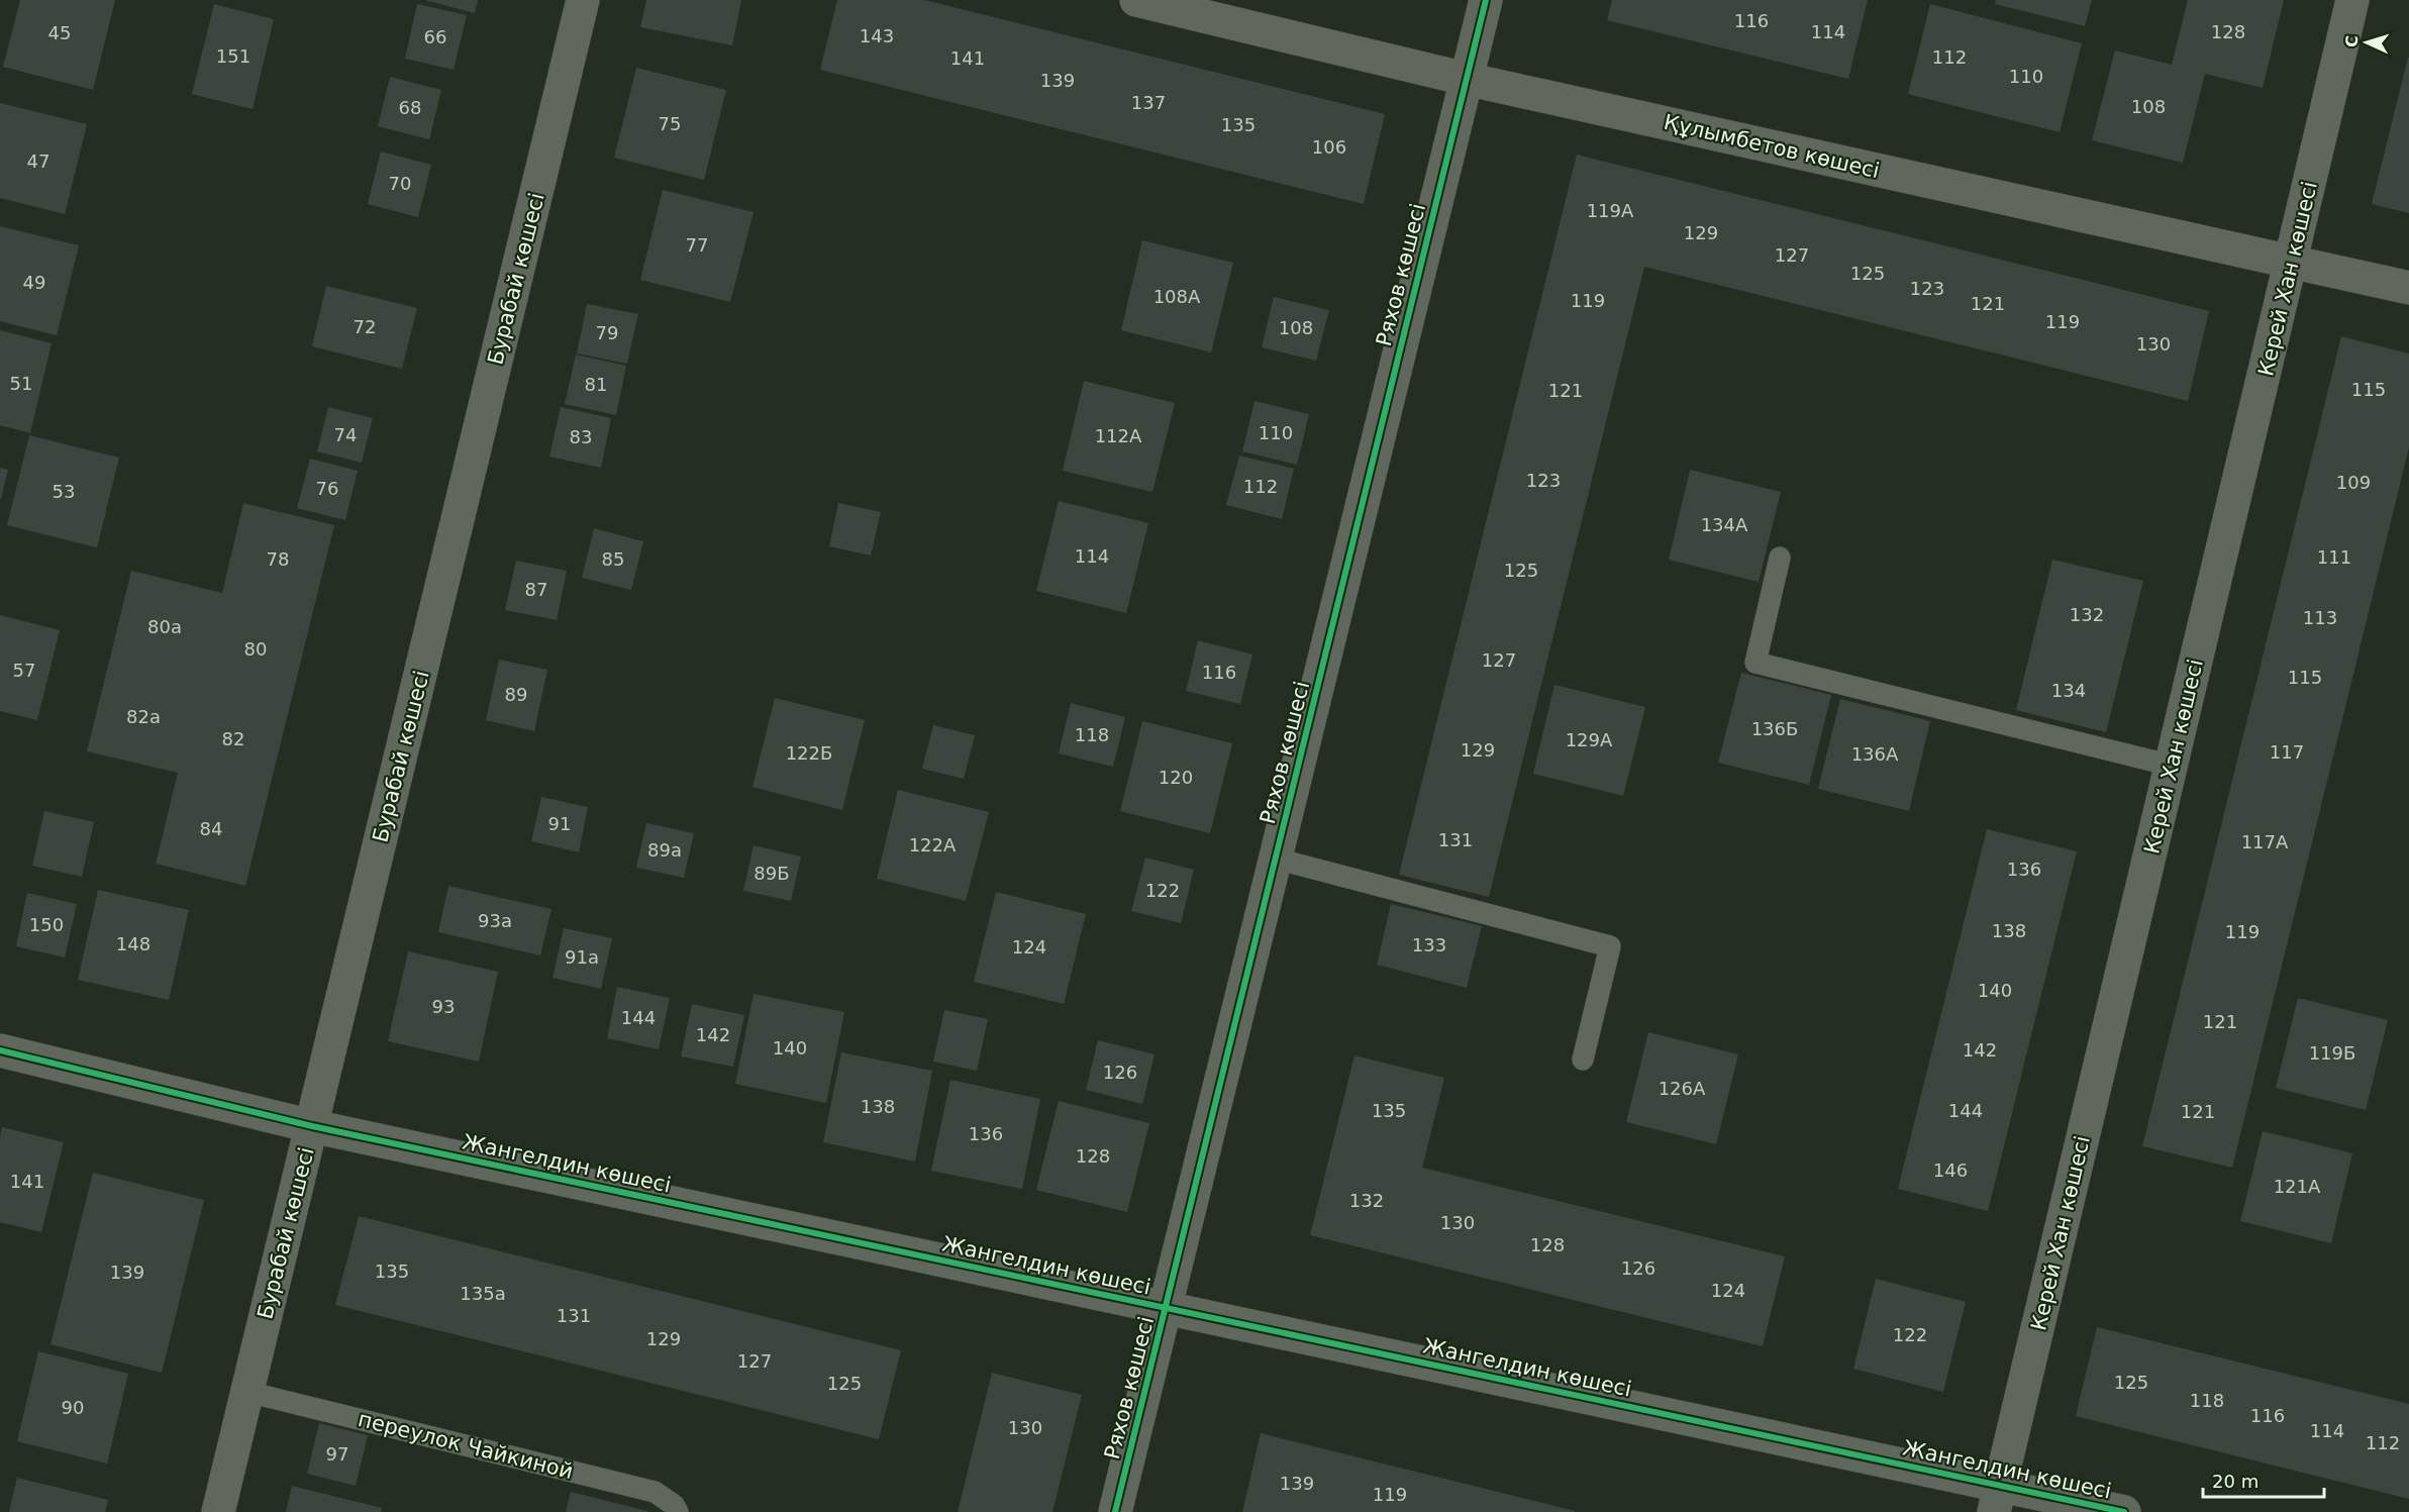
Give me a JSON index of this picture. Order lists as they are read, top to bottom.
{
  "streets": {
    "street": [
      "Құлымбетов көшесі",
      "Ряхов көшесі",
      "Бурабай көшесі",
      "Керей Хан көшесі",
      "Жангелдин көшесі"
    ],
    "lane": ["переулок Чайкиной"]
  },
  "crossings": [
    ["Құлымбетов көшесі", "Ряхов көшесі"],
    ["Құлымбетов көшесі", "Керей Хан көшесі"],
    ["Ряхов көшесі", "Жангелдин көшесі"],
    ["Бурабай көшесі", "Жангелдин көшесі"],
    ["Бурабай көшесі", "переулок Чайкиной"],
    ["Керей Хан көшесі", "Жангелдин көшесі"]
  ],
  "house_numbers": [
    "116",
    "114",
    "128",
    "45",
    "143",
    "66",
    "151",
    "112",
    "141",
    "110",
    "139",
    "137",
    "108",
    "68",
    "75",
    "135",
    "106",
    "47",
    "70",
    "119А",
    "129",
    "77",
    "127",
    "125",
    "49",
    "123",
    "108А",
    "119",
    "121",
    "119",
    "72",
    "108",
    "79",
    "130",
    "51",
    "81",
    "115",
    "121",
    "110",
    "74",
    "112А",
    "83",
    "123",
    "109",
    "112",
    "76",
    "53",
    "134А",
    "114",
    "111",
    "78",
    "85",
    "125",
    "87",
    "132",
    "113",
    "80а",
    "80",
    "127",
    "57",
    "116",
    "115",
    "134",
    "89",
    "82а",
    "136Б",
    "118",
    "82",
    "129А",
    "129",
    "117",
    "122Б",
    "136А",
    "120",
    "91",
    "84",
    "131",
    "117А",
    "122А",
    "89а",
    "136",
    "89Б",
    "122",
    "93а",
    "150",
    "138",
    "119",
    "148",
    "133",
    "124",
    "91а",
    "140",
    "93",
    "144",
    "121",
    "142",
    "140",
    "142",
    "119Б",
    "126",
    "126А",
    "138",
    "135",
    "144",
    "121",
    "136",
    "128",
    "146",
    "141",
    "121А",
    "132",
    "130",
    "128",
    "126",
    "135",
    "139",
    "124",
    "135а",
    "131",
    "122",
    "129",
    "127",
    "125",
    "125",
    "118",
    "90",
    "116",
    "130",
    "114",
    "112",
    "97",
    "139",
    "119"
  ],
  "scale_bar": "20 m",
  "north": "left"
}
